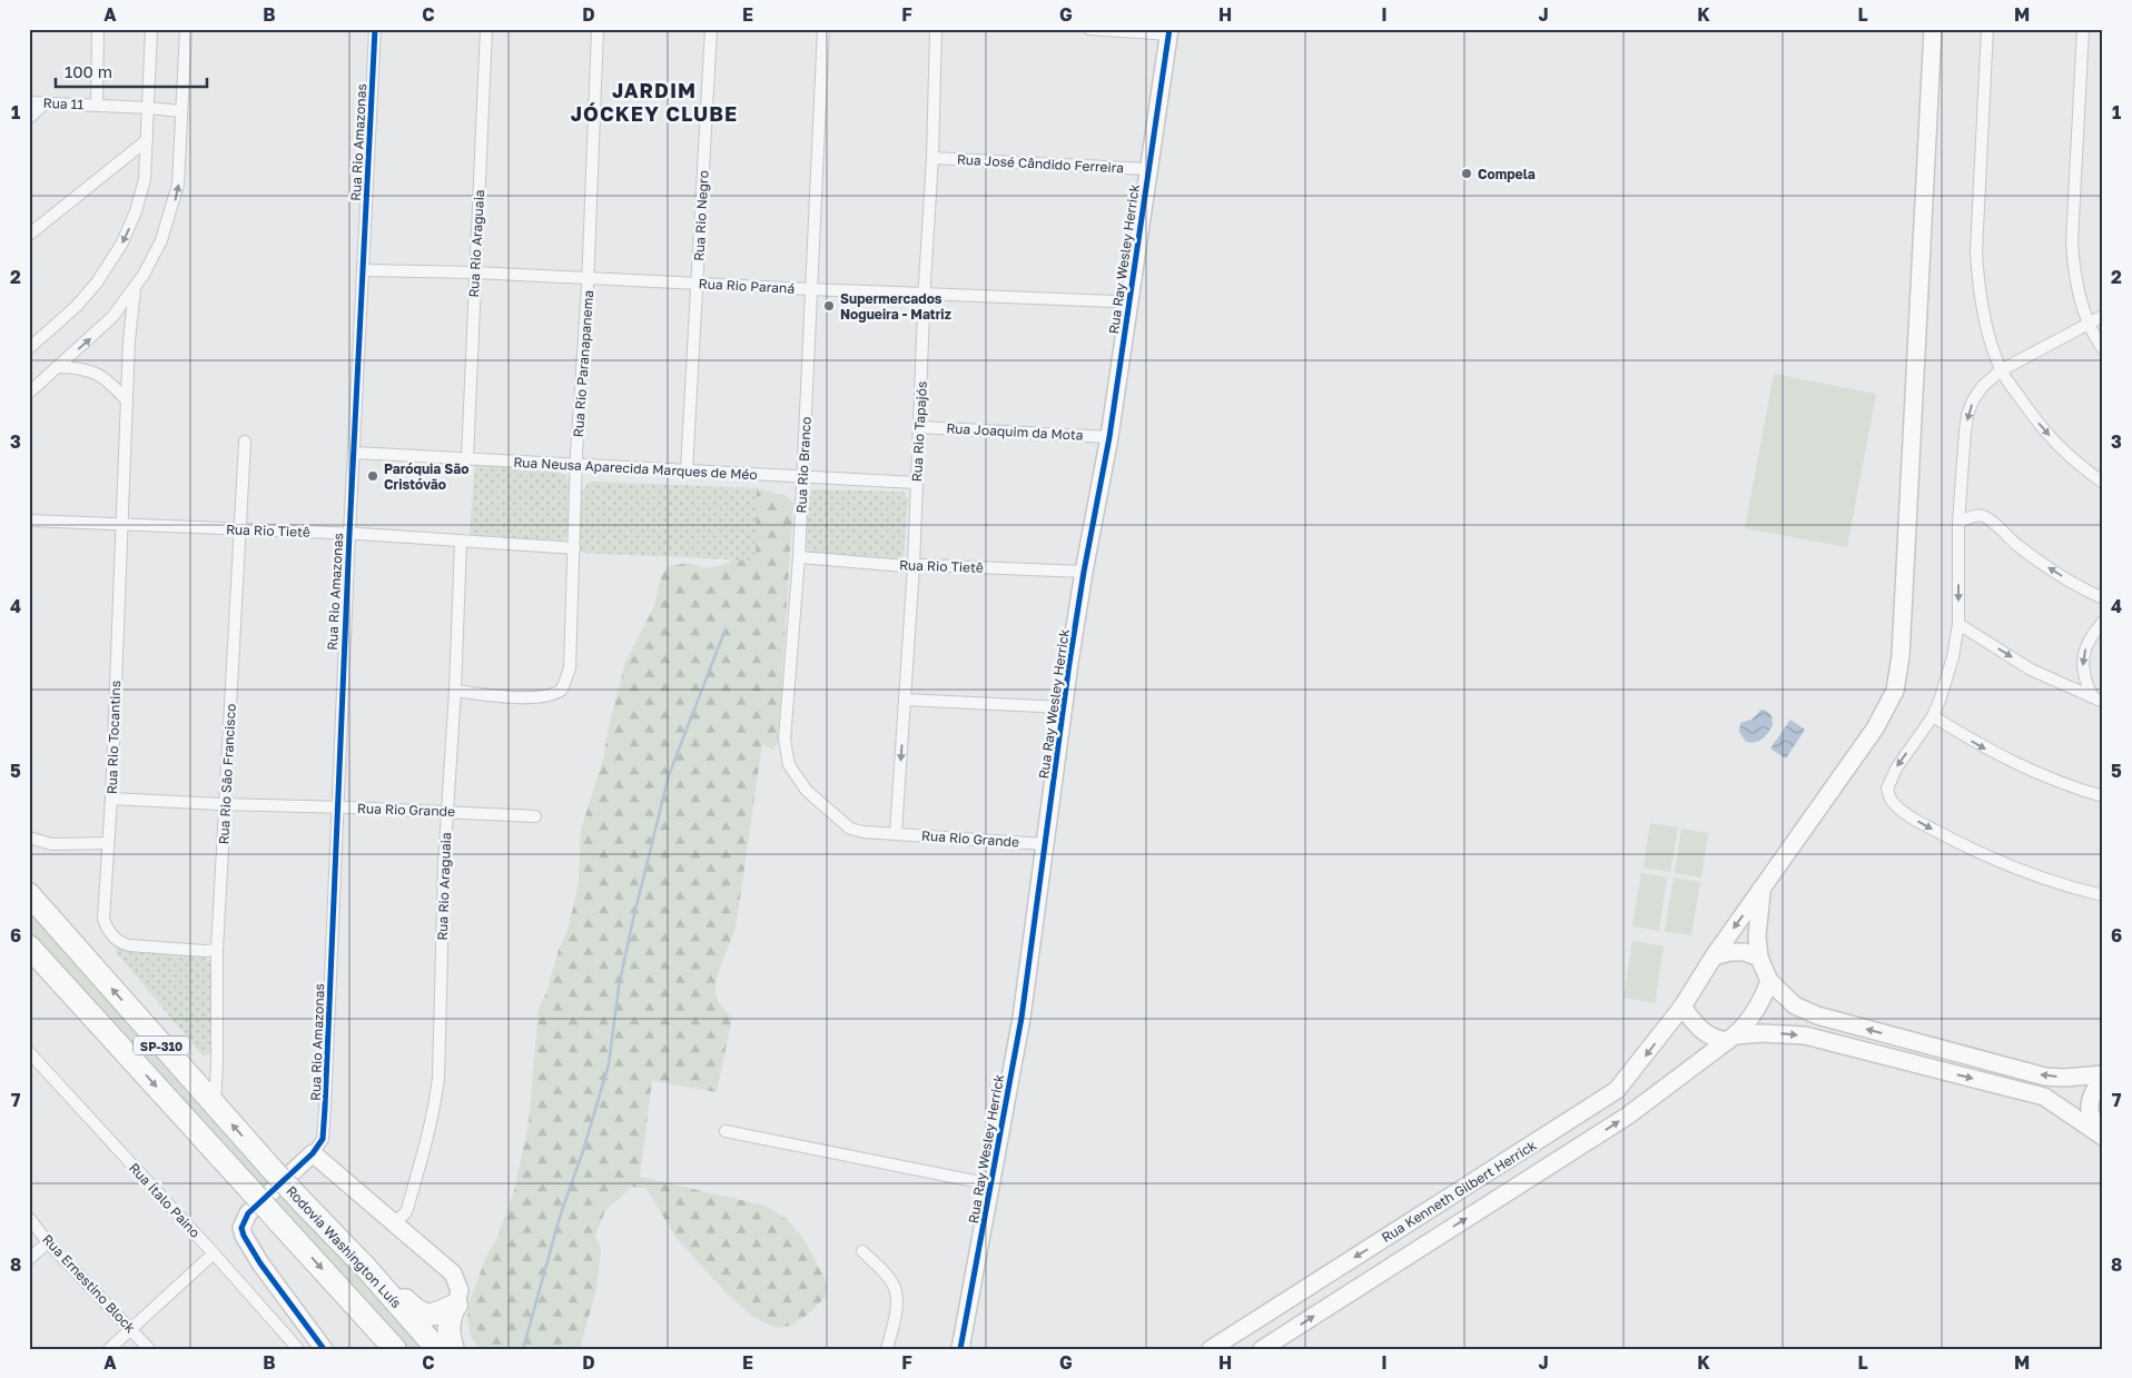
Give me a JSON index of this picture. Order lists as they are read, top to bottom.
{
  "streets": {
    "highway": ["SP-310", "Rodovia Washington Luís"],
    "street": [
      "Rua 11",
      "Rua Rio Amazonas",
      "Rua José Cândido Ferreira",
      "Rua Rio Negro",
      "Rua Rio Araguaia",
      "Rua Ray Wesley Herrick",
      "Rua Rio Paraná",
      "Rua Rio Paranapanema",
      "Rua Rio Tapajós",
      "Rua Joaquim da Mota",
      "Rua Rio Branco",
      "Rua Neusa Aparecida Marques de Méo",
      "Rua Rio Tietê",
      "Rua Rio Tocantins",
      "Rua Rio São Francisco",
      "Rua Rio Grande",
      "Rua Kenneth Gilbert Herrick",
      "Rua Ítalo Paino",
      "Rua Ernestino Block"
    ]
  },
  "crossings": [
    ["Rua Rio Amazonas", "Rua Rio Paraná"],
    ["Rua Rio Amazonas", "Rua Neusa Aparecida Marques de Méo"],
    ["Rua Rio Amazonas", "Rua Rio Tietê"],
    ["Rua Rio Amazonas", "Rua Rio Grande"],
    ["Rua José Cândido Ferreira", "Rua Ray Wesley Herrick"],
    ["Rua José Cândido Ferreira", "Rua Rio Tapajós"],
    ["Rua Rio Negro", "Rua Rio Paraná"],
    ["Rua Rio Negro", "Rua Neusa Aparecida Marques de Méo"],
    ["Rua Rio Araguaia", "Rua Rio Paraná"],
    ["Rua Rio Araguaia", "Rua Rio Paranapanema"],
    ["Rua Rio Araguaia", "Rua Neusa Aparecida Marques de Méo"],
    ["Rua Rio Araguaia", "Rua Rio Tietê"],
    ["Rua Rio Araguaia", "Rua Rio Grande"],
    ["Rua Ray Wesley Herrick", "Rua Rio Paraná"],
    ["Rua Ray Wesley Herrick", "Rua Joaquim da Mota"],
    ["Rua Ray Wesley Herrick", "Rua Rio Tietê"],
    ["Rua Ray Wesley Herrick", "Rua Rio Grande"],
    ["Rua Rio Paraná", "Rua Rio Paranapanema"],
    ["Rua Rio Paraná", "Rua Rio Tapajós"],
    ["Rua Rio Paraná", "Rua Rio Branco"],
    ["Rua Rio Paranapanema", "Rua Neusa Aparecida Marques de Méo"],
    ["Rua Rio Paranapanema", "Rua Rio Tietê"],
    ["Rua Rio Tapajós", "Rua Joaquim da Mota"],
    ["Rua Rio Tapajós", "Rua Rio Branco"],
    ["Rua Rio Tapajós", "Rua Neusa Aparecida Marques de Méo"],
    ["Rua Rio Tapajós", "Rua Rio Tietê"],
    ["Rua Rio Tapajós", "Rua Rio Grande"],
    ["Rua Rio Branco", "Rua Neusa Aparecida Marques de Méo"],
    ["Rua Rio Branco", "Rua Rio Tietê"],
    ["Rua Rio Branco", "Rua Rio Grande"],
    ["Rua Rio Tietê", "Rua Rio Tocantins"],
    ["Rua Rio Tietê", "Rua Rio São Francisco"],
    ["Rua Rio Tocantins", "Rua Rio São Francisco"],
    ["Rua Rio Tocantins", "Rua Rio Grande"],
    ["Rua Rio São Francisco", "Rua Rio Grande"],
    ["Rua Rio São Francisco", "Rodovia Washington Luís"]
  ],
  "districts": ["JARDIM JÓCKEY CLUBE"],
  "places": ["Compela", "Supermercados Nogueira - Matriz", "Paróquia São Cristóvão"],
  "scale_bar": "100 m",
  "grid": {
    "columns": [
      "A",
      "B",
      "C",
      "D",
      "E",
      "F",
      "G",
      "H",
      "I",
      "J",
      "K",
      "L",
      "M"
    ],
    "rows": [
      "1",
      "2",
      "3",
      "4",
      "5",
      "6",
      "7",
      "8"
    ]
  }
}
